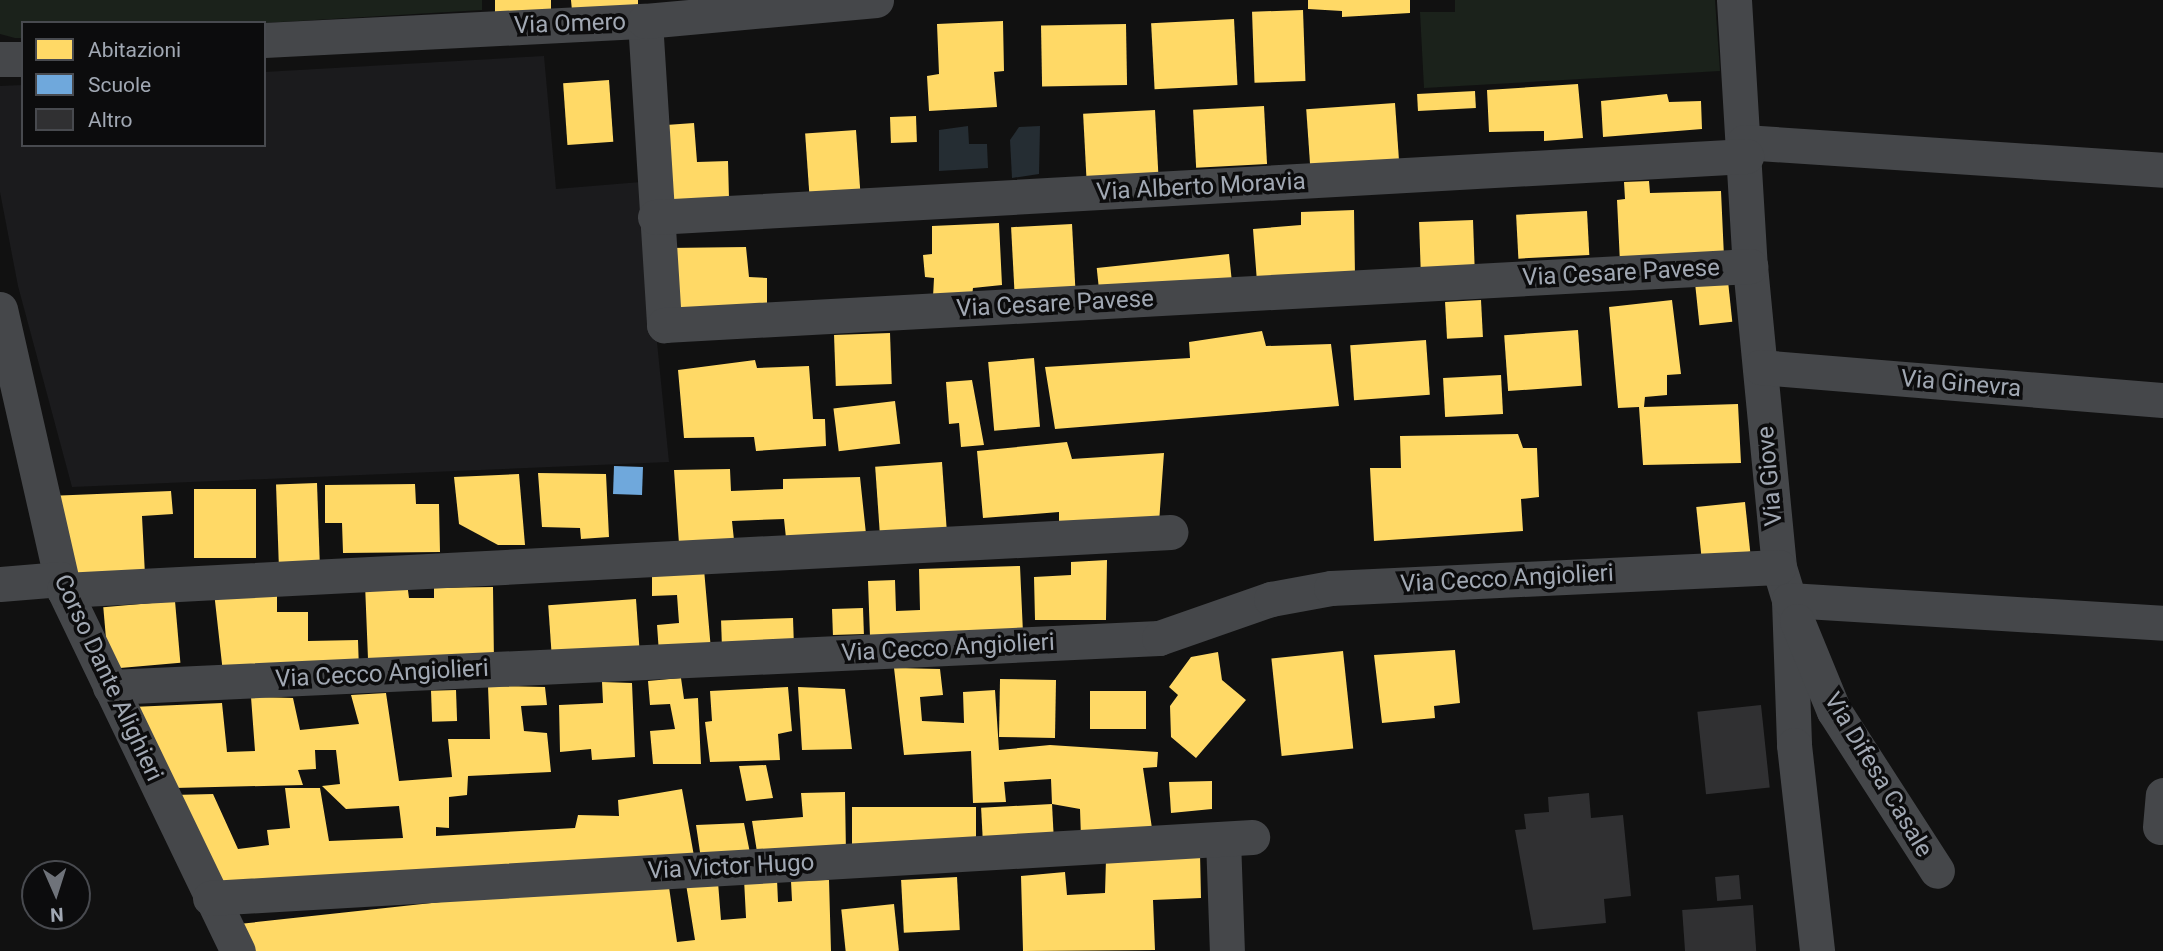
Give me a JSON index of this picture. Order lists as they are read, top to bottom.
{
  "streets": {
    "street": [
      "Via Omero",
      "Via Alberto Moravia",
      "Via Cesare Pavese",
      "Via Ginevra",
      "Via Giove",
      "Via Cecco Angiolieri",
      "Corso Dante Alighieri",
      "Via Difesa Casale",
      "Via Victor Hugo"
    ]
  },
  "crossings": [
    ["Via Omero", "Via Cesare Pavese"],
    ["Via Alberto Moravia", "Via Cesare Pavese"],
    ["Via Alberto Moravia", "Via Giove"],
    ["Via Cesare Pavese", "Via Giove"],
    ["Via Ginevra", "Via Giove"],
    ["Via Giove", "Via Cecco Angiolieri"],
    ["Via Giove", "Via Difesa Casale"],
    ["Via Cecco Angiolieri", "Corso Dante Alighieri"],
    ["Corso Dante Alighieri", "Via Victor Hugo"]
  ],
  "legend": ["Abitazioni", "Scuole", "Altro"],
  "north": "bottom"
}
